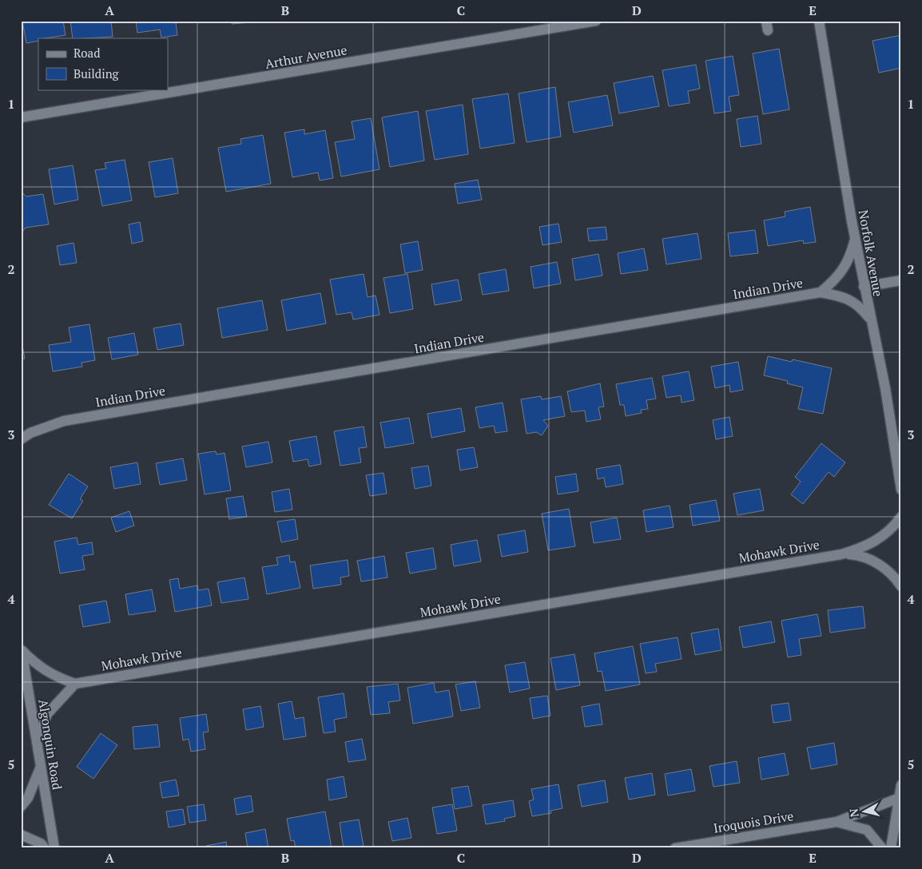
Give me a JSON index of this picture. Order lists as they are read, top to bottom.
{
  "streets": {
    "street": [
      "Arthur Avenue",
      "Norfolk Avenue",
      "Indian Drive",
      "Mohawk Drive",
      "Algonquin Road",
      "Iroquois Drive"
    ]
  },
  "crossings": [
    ["Norfolk Avenue", "Indian Drive"],
    ["Mohawk Drive", "Algonquin Road"]
  ],
  "legend": ["Road", "Building"],
  "north": "left",
  "grid": {
    "columns": [
      "A",
      "B",
      "C",
      "D",
      "E"
    ],
    "rows": [
      "1",
      "2",
      "3",
      "4",
      "5"
    ]
  }
}
